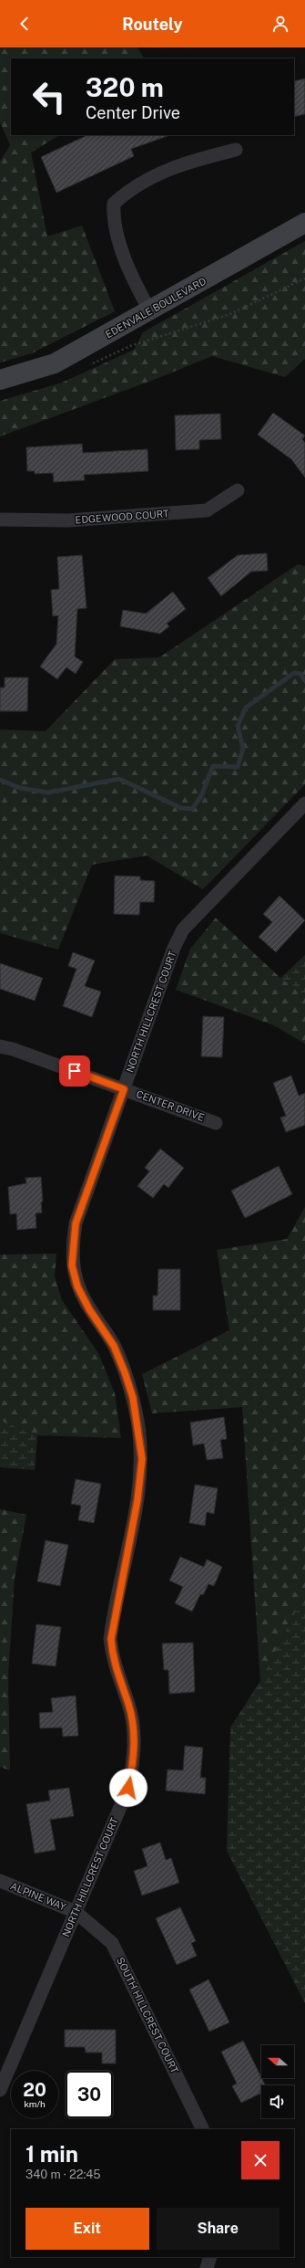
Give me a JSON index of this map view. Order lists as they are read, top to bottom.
{
  "streets": {
    "street": [
      "EDENVALE BOULEVARD",
      "EDGEWOOD COURT",
      "NORTH HILLCREST COURT",
      "CENTER DRIVE",
      "ALPINE WAY",
      "SOUTH HILLCREST COURT"
    ]
  },
  "crossings": [
    ["NORTH HILLCREST COURT", "CENTER DRIVE"],
    ["NORTH HILLCREST COURT", "ALPINE WAY"],
    ["NORTH HILLCREST COURT", "SOUTH HILLCREST COURT"],
    ["ALPINE WAY", "SOUTH HILLCREST COURT"]
  ],
  "north": "left",
  "page": {
    "header": "Routely",
    "turn": ["320 m", "Center Drive"],
    "speed": "20 km/h",
    "limit": "30",
    "heading": ["1 min", "340 m · 22:45"],
    "buttons": ["Exit", "Share"]
  }
}
